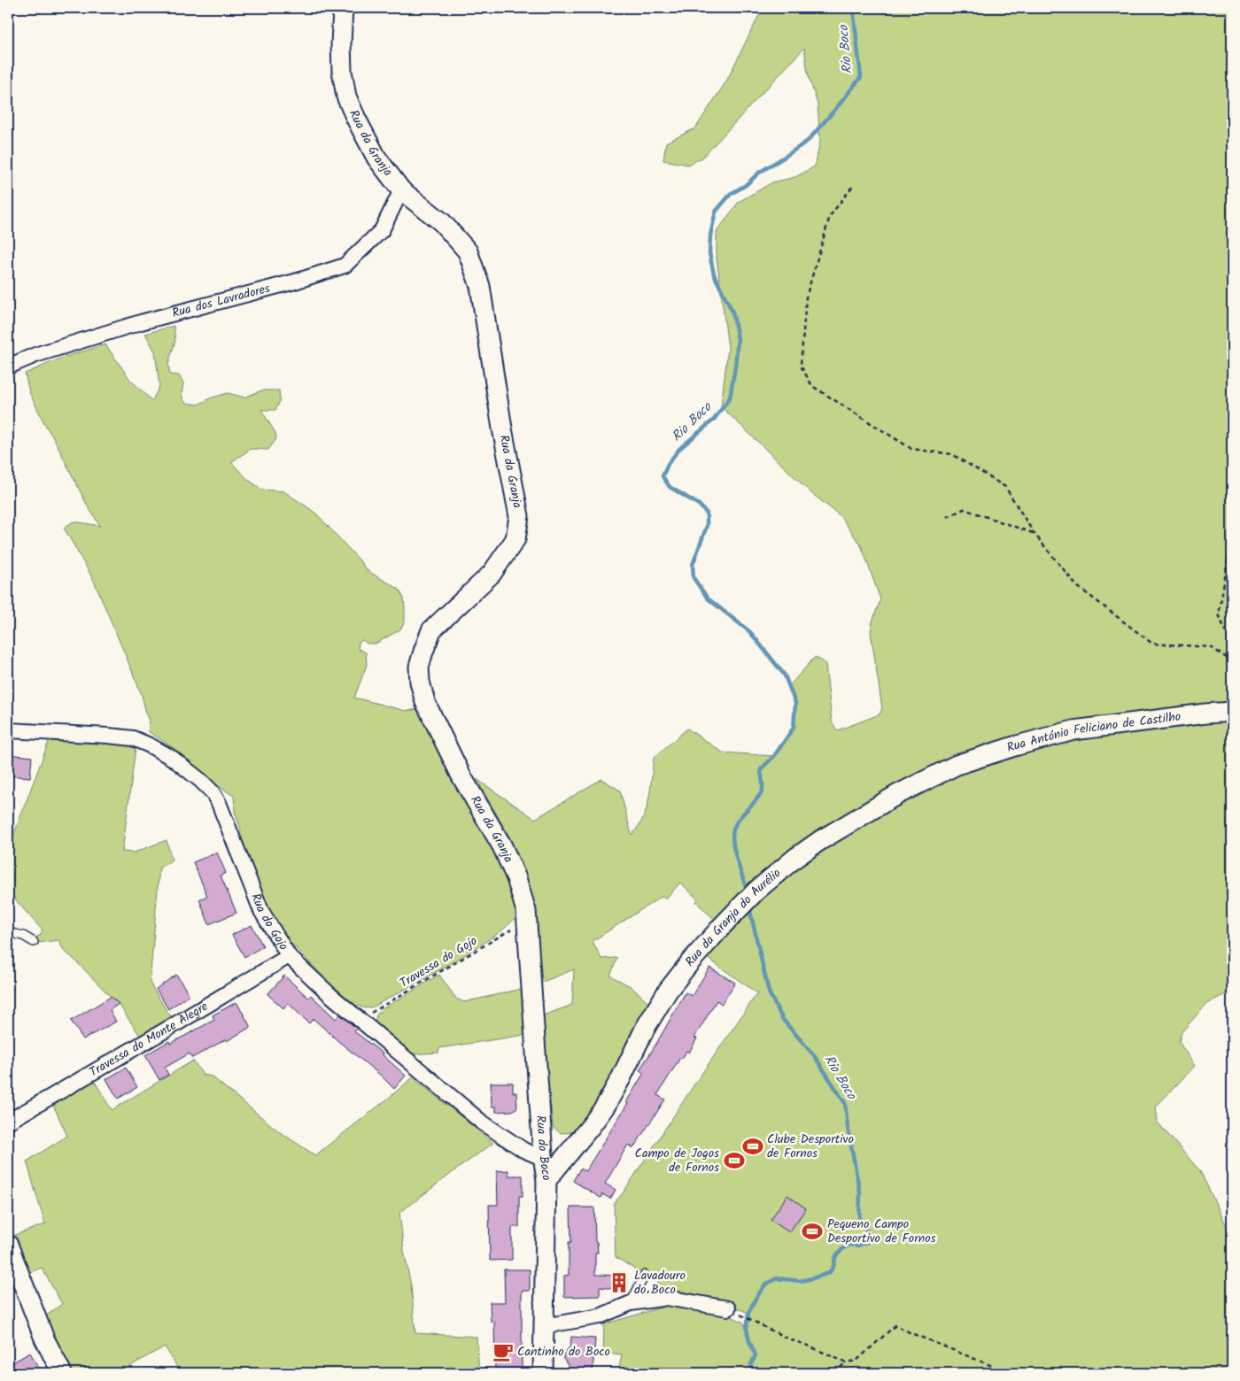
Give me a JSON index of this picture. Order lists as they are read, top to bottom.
{
  "streets": {
    "street": [
      "Rua da Granja",
      "Rua dos Lavradores",
      "Rua António Feliciano de Castilho",
      "Rua da Granja do Aurélio",
      "Rua do Gojo",
      "Travessa do Monte Alegre",
      "Rua do Boco"
    ],
    "path": ["Travessa do Gojo"]
  },
  "crossings": [
    ["Rua da Granja", "Rua dos Lavradores"],
    ["Rua da Granja", "Travessa do Gojo"],
    ["Rua da Granja", "Rua do Boco"],
    ["Rua António Feliciano de Castilho", "Rua da Granja do Aurélio"],
    ["Rua da Granja do Aurélio", "Rua do Boco"],
    ["Rua do Gojo", "Travessa do Gojo"],
    ["Rua do Gojo", "Travessa do Monte Alegre"],
    ["Rua do Gojo", "Rua do Boco"],
    ["Travessa do Gojo", "Rua do Boco"]
  ],
  "water": ["Rio Boco"],
  "places": {
    "sports": ["Clube Desportivo de Fornos", "Campo de Jogos de Fornos", "Pequeno Campo Desportivo de Fornos"],
    "building": ["Lavadouro do Boco"],
    "cafe": ["Cantinho do Boco"]
  }
}
